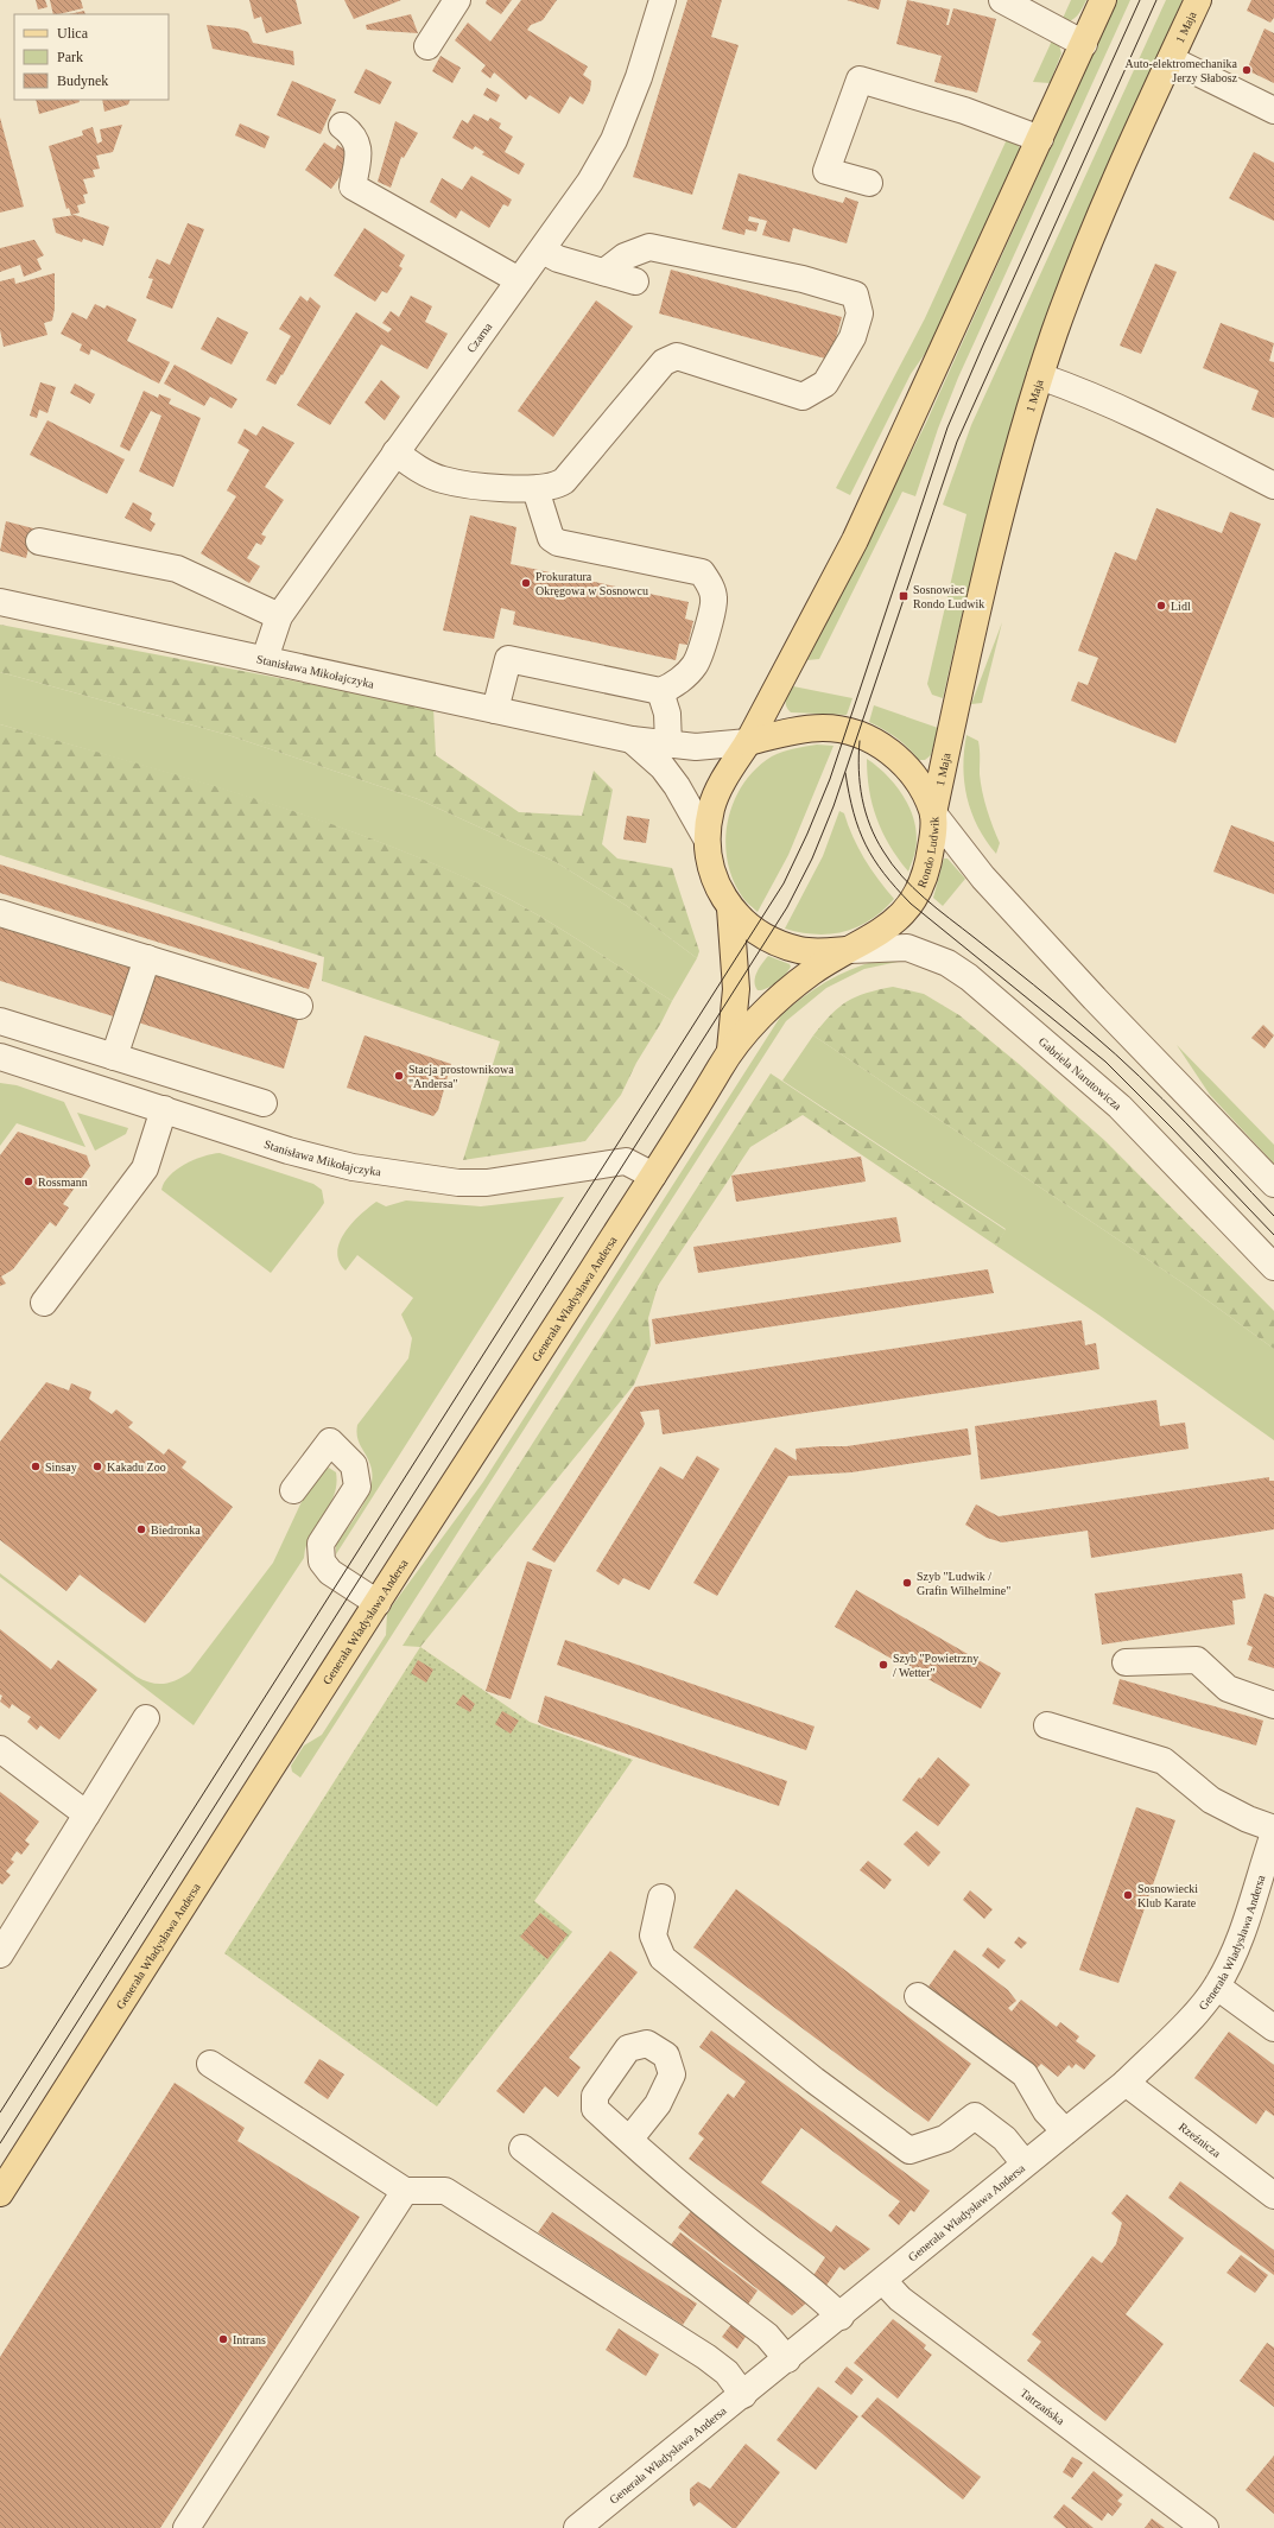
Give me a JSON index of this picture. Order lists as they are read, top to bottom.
{
  "streets": {
    "main road": ["1 Maja", "Rondo Ludwik", "Generała Władysława Andersa"],
    "street": [
      "Czarna",
      "Stanisława Mikołajczyka",
      "Gabriela Narutowicza",
      "Rzeźnicza",
      "Tatrzańska"
    ]
  },
  "crossings": [
    ["1 Maja", "Rondo Ludwik"],
    ["Czarna", "Stanisława Mikołajczyka"],
    ["Stanisława Mikołajczyka", "Rondo Ludwik"],
    ["Stanisława Mikołajczyka", "Generała Władysława Andersa"],
    ["Rondo Ludwik", "Gabriela Narutowicza"],
    ["Rondo Ludwik", "Generała Władysława Andersa"],
    ["Gabriela Narutowicza", "Generała Władysława Andersa"],
    ["Generała Władysława Andersa", "Rzeźnicza"],
    ["Generała Władysława Andersa", "Tatrzańska"]
  ],
  "places": {
    "other": [
      "Auto-elektromechanika Jerzy Słabosz",
      "Prokuratura Okręgowa w Sosnowcu",
      "Lidl",
      "Stacja prostownikowa \"Andersa\"",
      "Rossmann",
      "Sinsay",
      "Kakadu Zoo",
      "Biedronka",
      "Szyb \"Ludwik / Grafin Wilhelmine\"",
      "Szyb \"Powietrzny / Wetter\"",
      "Sosnowiecki Klub Karate",
      "Intrans"
    ],
    "transit": ["Sosnowiec Rondo Ludwik"]
  },
  "legend": ["Ulica", "Park", "Budynek"]
}
